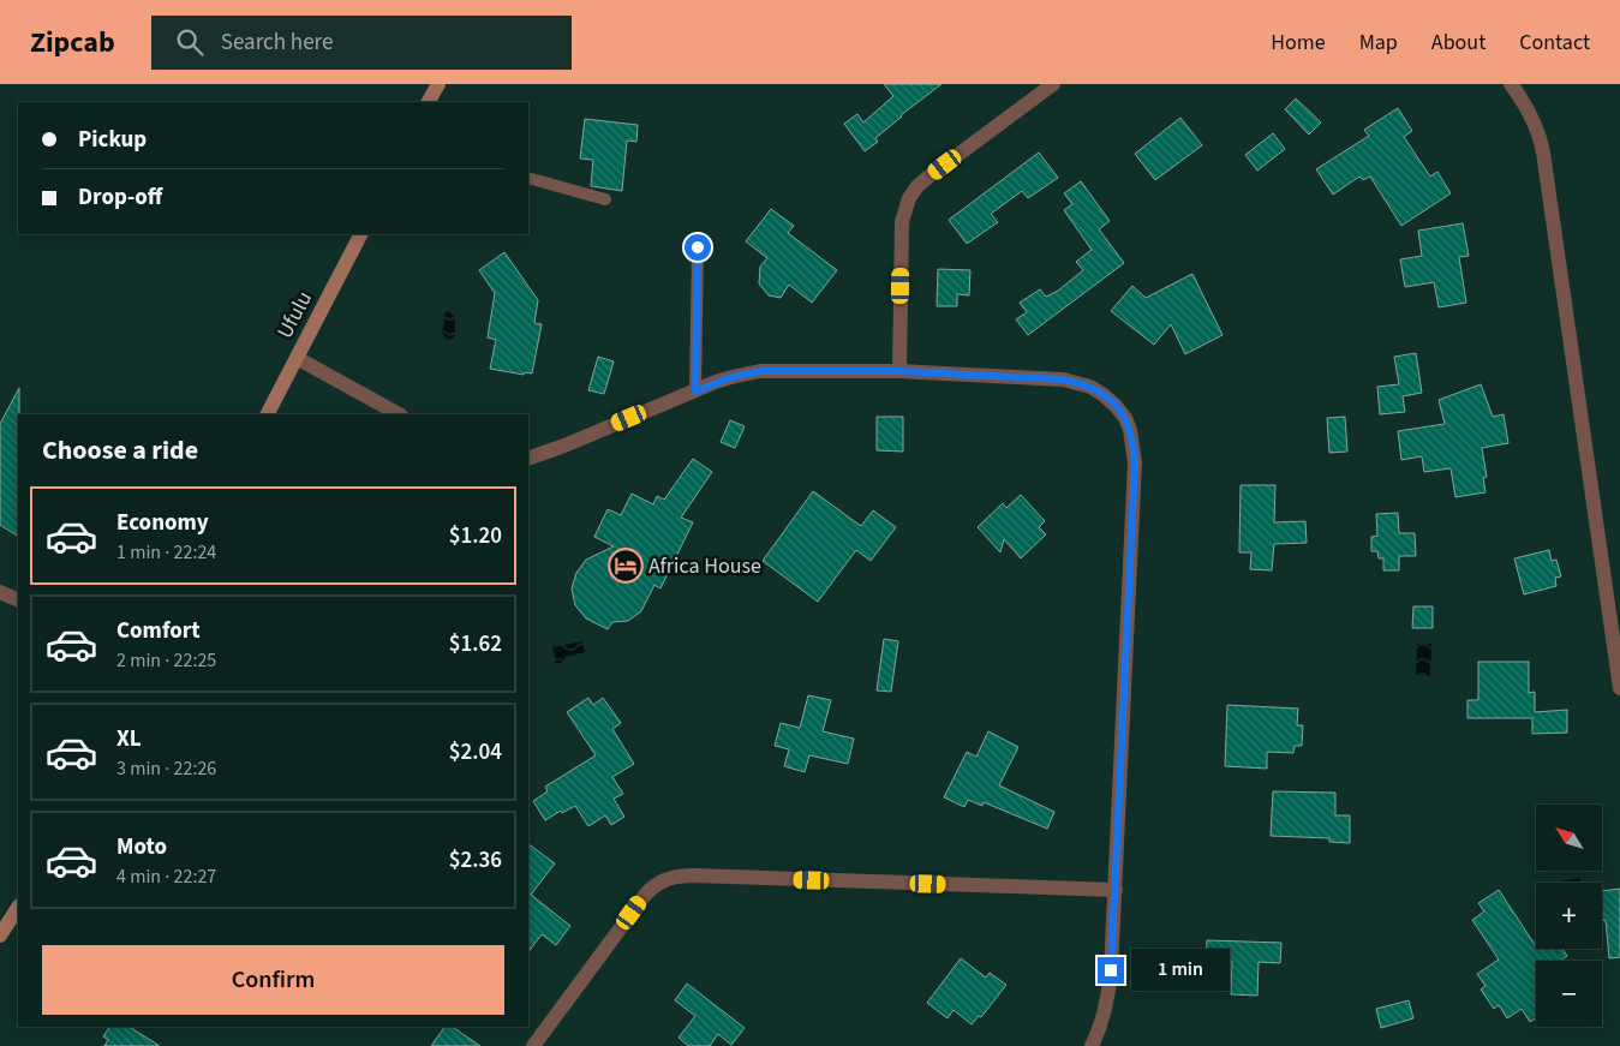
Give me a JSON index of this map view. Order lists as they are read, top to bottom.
{
  "streets": {
    "street": ["Ufulu"]
  },
  "places": {
    "hotel": ["Africa House"]
  },
  "north": "top left",
  "page": {
    "header": "Zipcab",
    "search": "Search here",
    "nav": [
      "Home",
      "Map",
      "About",
      "Contact"
    ],
    "banner": ["Pickup", "Drop-off"],
    "heading": "Choose a ride",
    "list": [
      {
        "name": "Economy",
        "note": "1 min · 22:24",
        "value": "$1.20"
      },
      {
        "name": "Comfort",
        "note": "2 min · 22:25",
        "value": "$1.62"
      },
      {
        "name": "XL",
        "note": "3 min · 22:26",
        "value": "$2.04"
      },
      {
        "name": "Moto",
        "note": "4 min · 22:27",
        "value": "$2.36"
      }
    ],
    "map_buttons": ["+", "−"],
    "buttons": "Confirm",
    "bubble": "1 min"
  }
}
